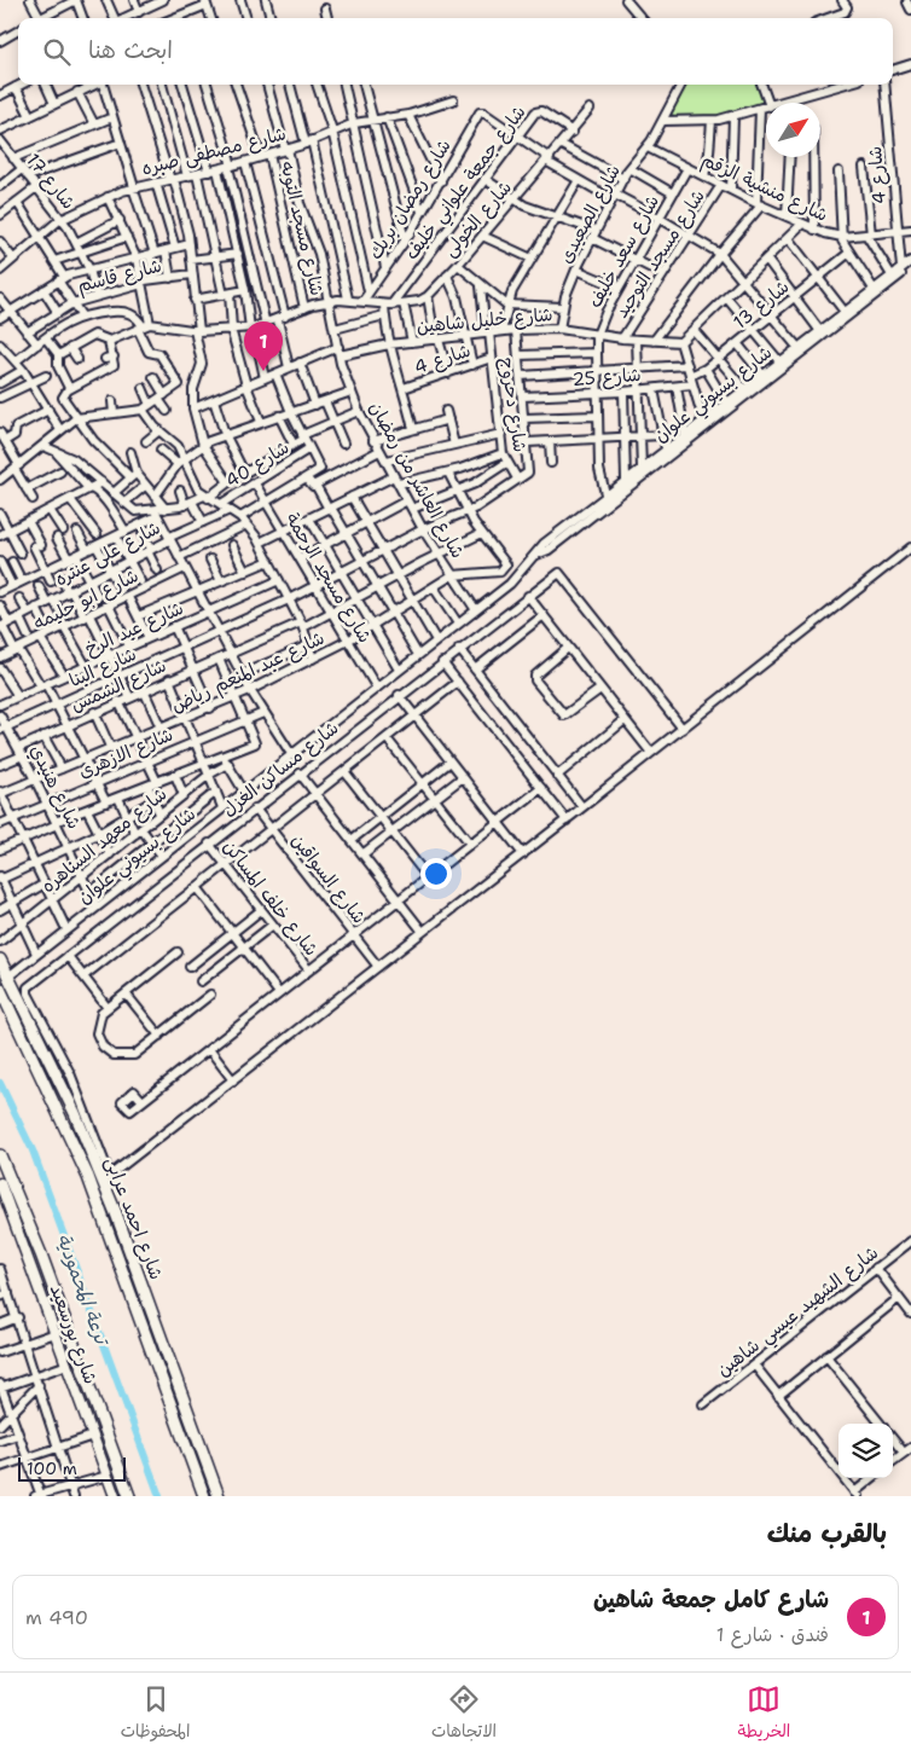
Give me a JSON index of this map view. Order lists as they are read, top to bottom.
{
  "streets": {
    "main road": ["شارع احمد عرابى", "شارع بورسعيد"],
    "street": [
      "شارع مصطفى صبره",
      "شارع 4",
      "شارع 17",
      "شارع جمعة علواني خليف",
      "شارع منشية الزقم",
      "شارع رمضان بريك",
      "شارع الصعيدى",
      "شارع الخولى",
      "شارع مسجد التوبه",
      "شارع سعد خليف",
      "شارع مسجد التوحيد",
      "شارع قاسم",
      "شارع 13",
      "شارع خليل شاهين",
      "شارع 25",
      "شارع بسيوني علوان",
      "شارع دحروج",
      "شارع 40",
      "شارع العاشر من رمضان",
      "شارع على عنتره",
      "شارع مسجد الرحمة",
      "شارع ابو حليمه",
      "شارع عيد الرخ",
      "شارع البنا",
      "شارع عبد المنعم رياض",
      "شارع الشمس",
      "شارع الازهرى",
      "شارع مساكن الغزل",
      "شارع هنيدي",
      "شارع معهد السناهره",
      "شارع السواقين",
      "شارع خلف المساكن",
      "شارع الشهيد عيسي شاهين"
    ]
  },
  "crossings": [
    ["شارع مصطفى صبره", "شارع 17"],
    ["شارع مصطفى صبره", "شارع مسجد التوبه"],
    ["شارع مصطفى صبره", "شارع العاشر من رمضان"],
    ["شارع 4", "شارع منشية الزقم"],
    ["شارع 4", "شارع بسيوني علوان"],
    ["شارع 4", "شارع دحروج"],
    ["شارع 17", "شارع قاسم"],
    ["شارع جمعة علواني خليف", "شارع رمضان بريك"],
    ["شارع جمعة علواني خليف", "شارع الخولى"],
    ["شارع منشية الزقم", "شارع الصعيدى"],
    ["شارع منشية الزقم", "شارع سعد خليف"],
    ["شارع منشية الزقم", "شارع مسجد التوحيد"],
    ["شارع الصعيدى", "شارع خليل شاهين"],
    ["شارع سعد خليف", "شارع خليل شاهين"],
    ["شارع سعد خليف", "شارع 25"],
    ["شارع سعد خليف", "شارع بسيوني علوان"],
    ["شارع مسجد التوحيد", "شارع خليل شاهين"],
    ["شارع 13", "شارع 25"],
    ["شارع خليل شاهين", "شارع دحروج"],
    ["شارع خليل شاهين", "شارع العاشر من رمضان"],
    ["شارع بسيوني علوان", "شارع العاشر من رمضان"],
    ["شارع بسيوني علوان", "شارع مسجد الرحمة"],
    ["شارع بسيوني علوان", "شارع هنيدي"],
    ["شارع بسيوني علوان", "شارع احمد عرابى"],
    ["شارع دحروج", "شارع البنا"],
    ["شارع 40", "شارع مسجد الرحمة"],
    ["شارع العاشر من رمضان", "شارع البنا"],
    ["شارع العاشر من رمضان", "شارع عبد المنعم رياض"],
    ["شارع العاشر من رمضان", "شارع الشمس"],
    ["شارع مسجد الرحمة", "شارع البنا"],
    ["شارع مسجد الرحمة", "شارع عبد المنعم رياض"],
    ["شارع مسجد الرحمة", "شارع الشمس"],
    ["شارع البنا", "شارع هنيدي"],
    ["شارع عبد المنعم رياض", "شارع هنيدي"],
    ["شارع الشمس", "شارع هنيدي"],
    ["شارع الازهرى", "شارع هنيدي"],
    ["شارع مساكن الغزل", "شارع السواقين"],
    ["شارع مساكن الغزل", "شارع خلف المساكن"],
    ["شارع مساكن الغزل", "شارع احمد عرابى"],
    ["شارع هنيدي", "شارع معهد السناهره"]
  ],
  "water": ["ترعة المحمودية"],
  "scale_bar": "100 m",
  "north": "top right",
  "page": {
    "search": "ابحث هنا",
    "pins": "1",
    "scale": "100 m",
    "heading": "بالقرب منك",
    "list": [
      {
        "mark": "1",
        "name": "شارع كامل جمعة شاهين",
        "note": "فندق · شارع 1",
        "value": "490 m"
      }
    ],
    "nav": ["الخريطة", "الاتجاهات", "المحفوظات"]
  }
}
